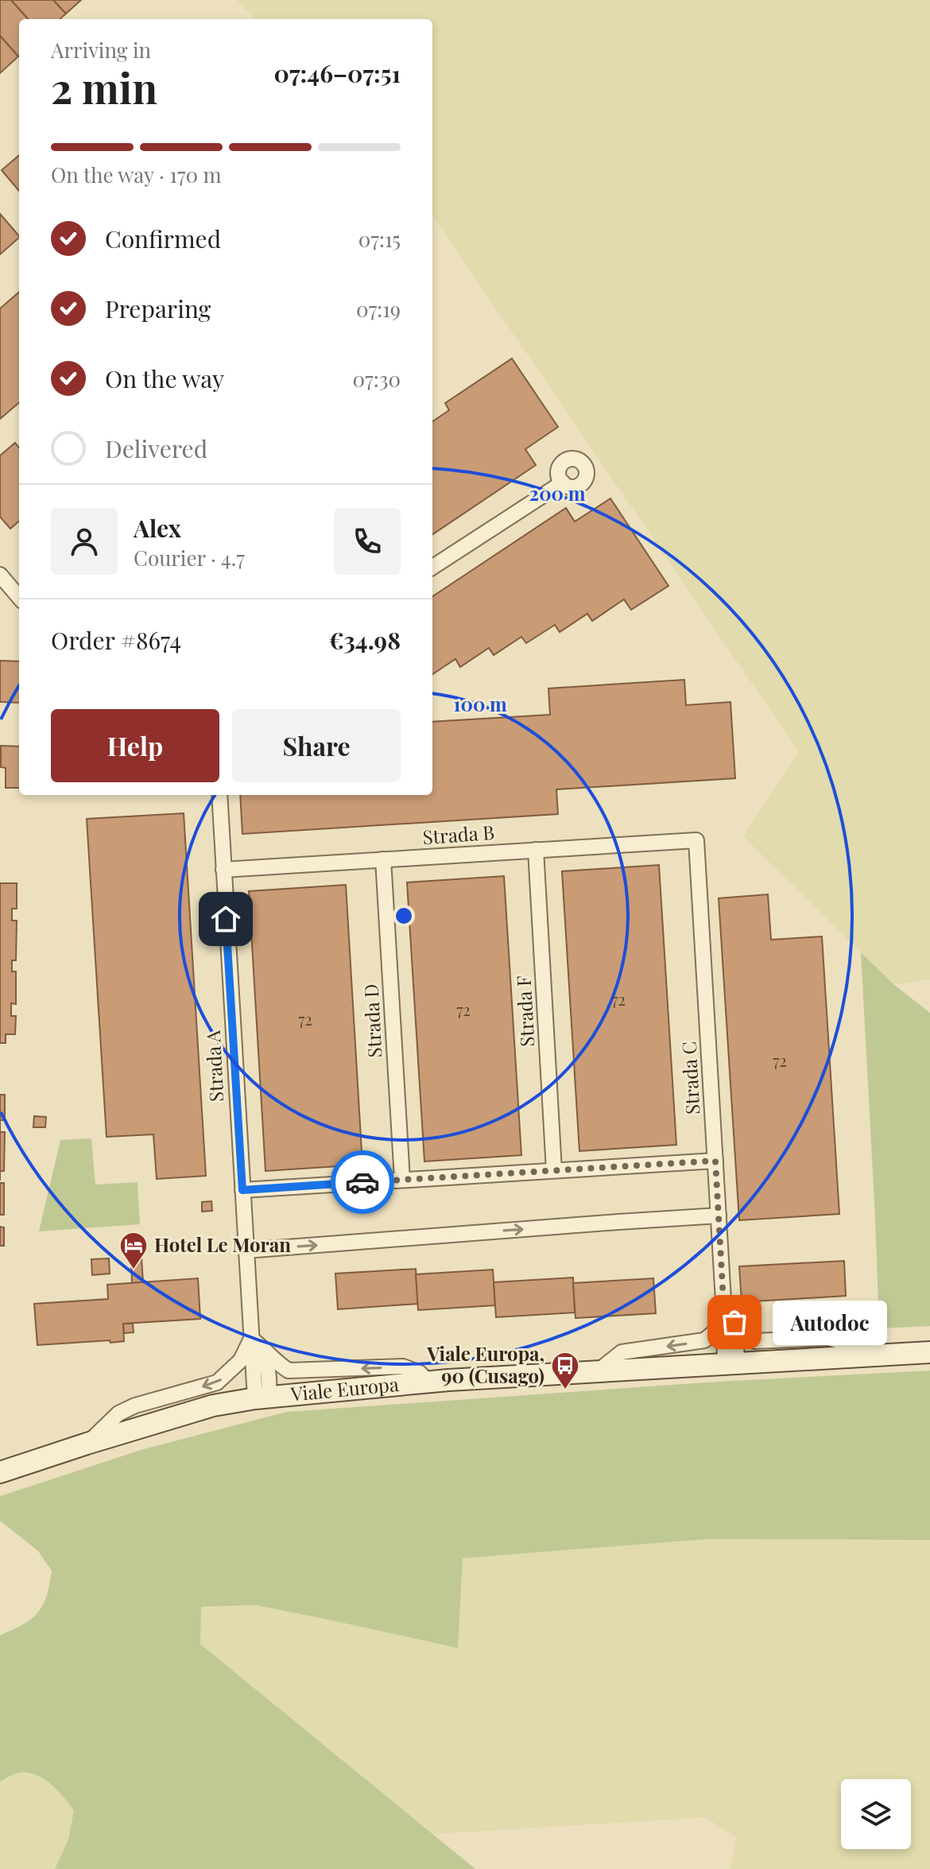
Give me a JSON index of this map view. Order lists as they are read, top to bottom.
{
  "streets": {
    "main road": ["Viale Europa"],
    "street": [
      "Strada B",
      "Strada F",
      "Strada D",
      "Strada A",
      "Strada C"
    ]
  },
  "crossings": [
    ["Strada B", "Strada F"],
    ["Strada B", "Strada D"],
    ["Strada B", "Strada A"],
    ["Strada B", "Strada C"],
    ["Strada A", "Viale Europa"],
    ["Strada C", "Viale Europa"]
  ],
  "places": {
    "hotel": ["Hotel Le Moran"],
    "other": ["Autodoc"],
    "bus stop": ["Viale Europa, 90 (Cusago)"]
  },
  "house_numbers": [
    "72",
    "72",
    "72",
    "72"
  ],
  "page": {
    "heading": ["2 min", "Arriving in", "07:46–07:51"],
    "panel": [
      "Alex",
      "Courier · 4.7",
      "Order #8674",
      "€34.98"
    ],
    "bar": "On the way · 170 m",
    "list": [
      ["Confirmed", "07:15"],
      ["Preparing", "07:19"],
      ["On the way", "07:30"],
      "Delivered"
    ],
    "buttons": ["Help", "Share"],
    "bubble": "Autodoc"
  },
  "rings": ["200 m", "100 m"]
}
